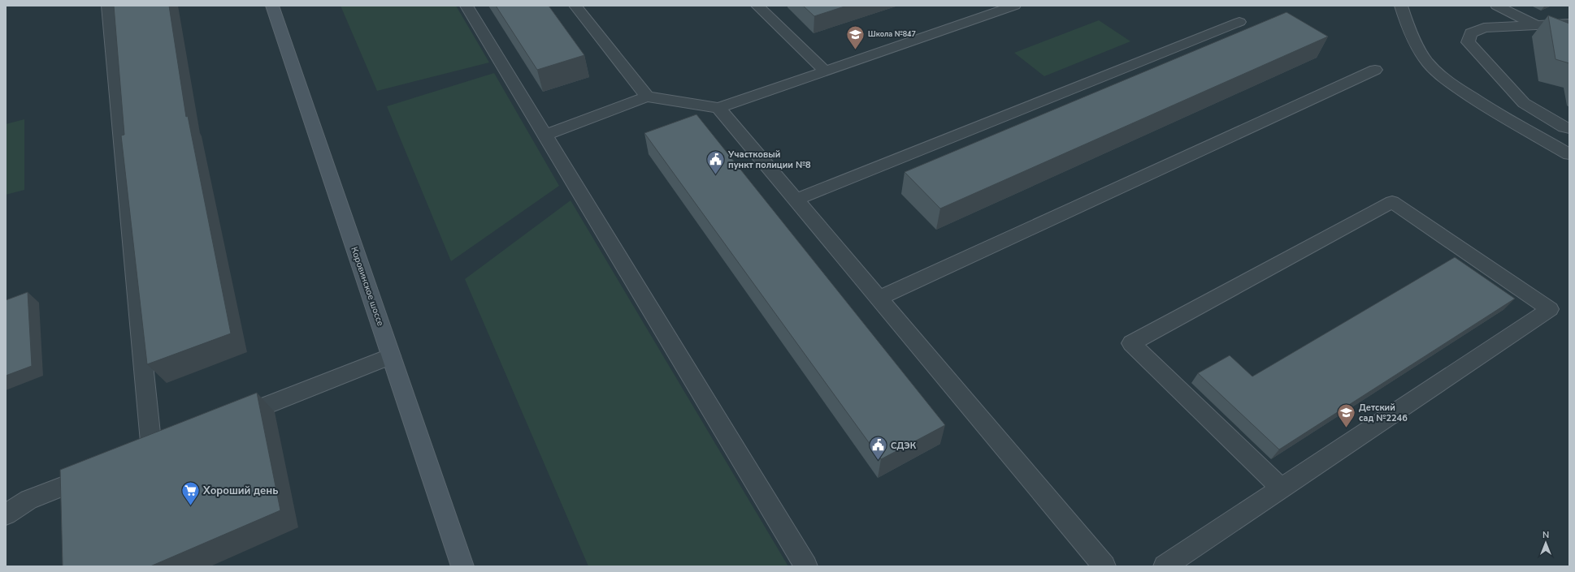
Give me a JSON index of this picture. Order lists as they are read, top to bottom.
{
  "streets": {
    "main road": ["Коровинское шоссе"]
  },
  "places": {
    "school or university": ["Школа №847", "Детский сад №2246"],
    "public building": ["Участковый пункт полиции №8", "СДЭК"],
    "supermarket": ["Хороший день"]
  },
  "north": "top"
}
